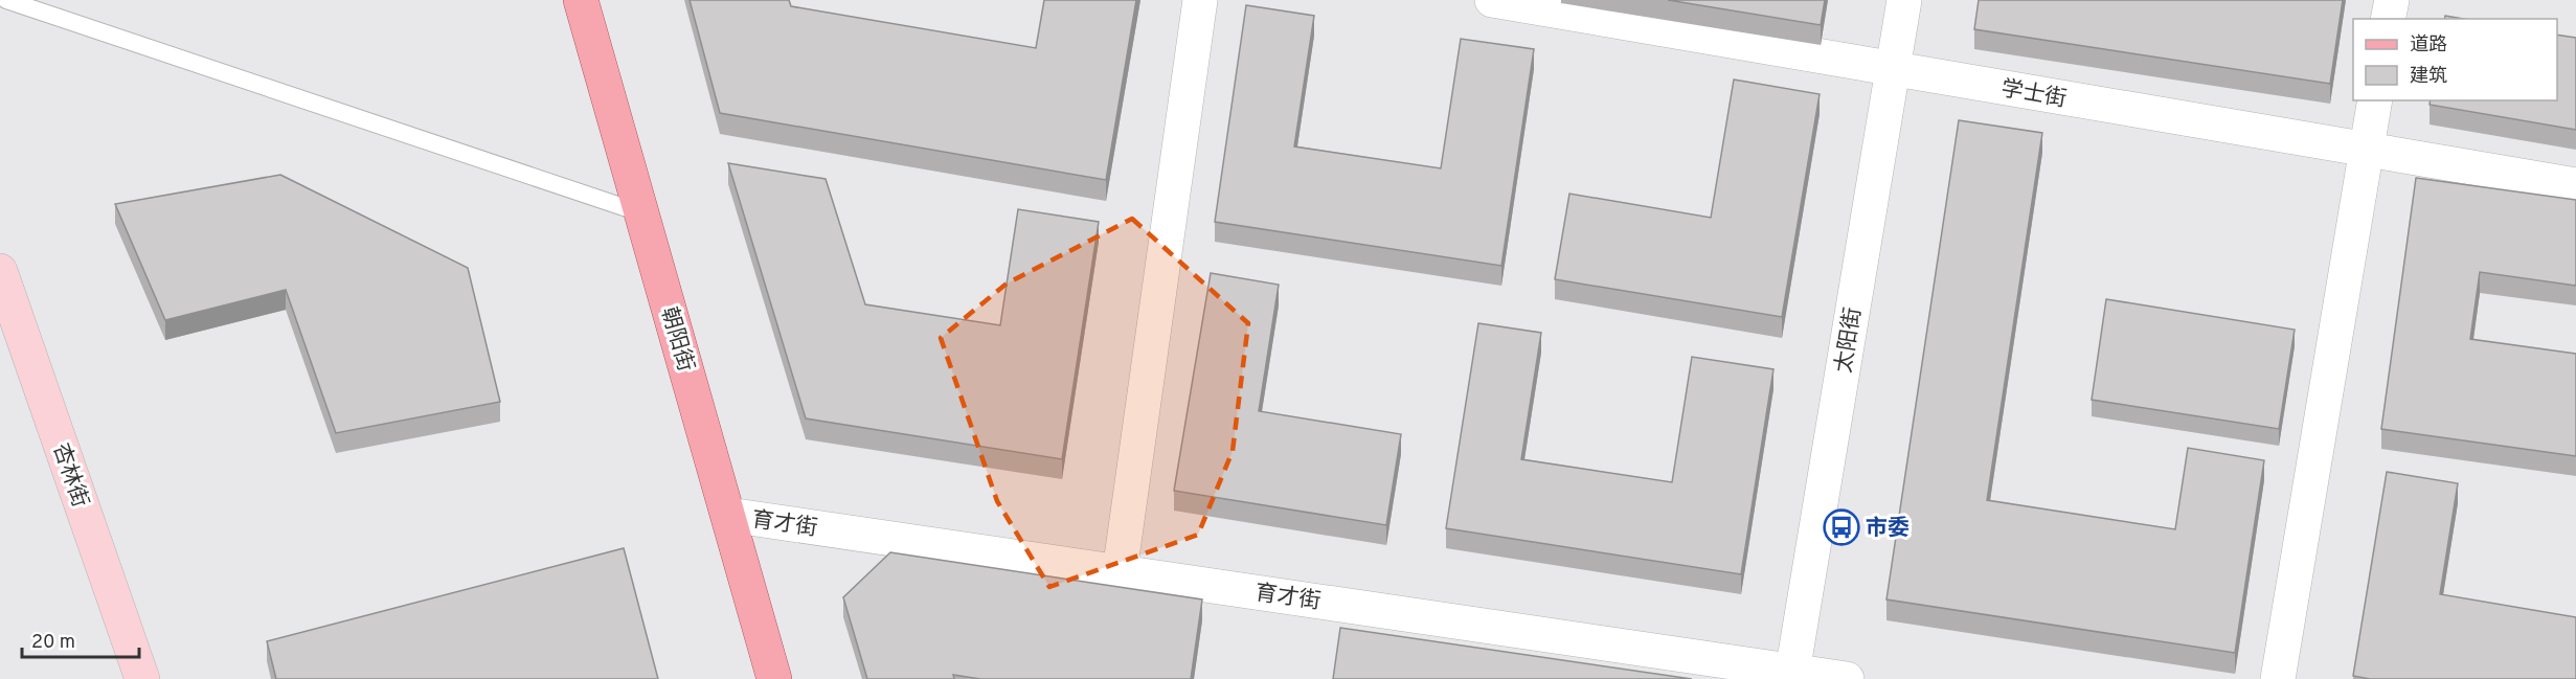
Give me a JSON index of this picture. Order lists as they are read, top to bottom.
{
  "streets": {
    "main road": ["朝阳街"],
    "street": [
      "学士街",
      "太阳街",
      "杏林街",
      "育才街"
    ]
  },
  "crossings": [
    ["学士街", "太阳街"],
    ["朝阳街", "育才街"],
    ["太阳街", "育才街"]
  ],
  "places": {
    "bus stop": ["市委"]
  },
  "legend": ["道路", "建筑"],
  "scale_bar": "20 m"
}
